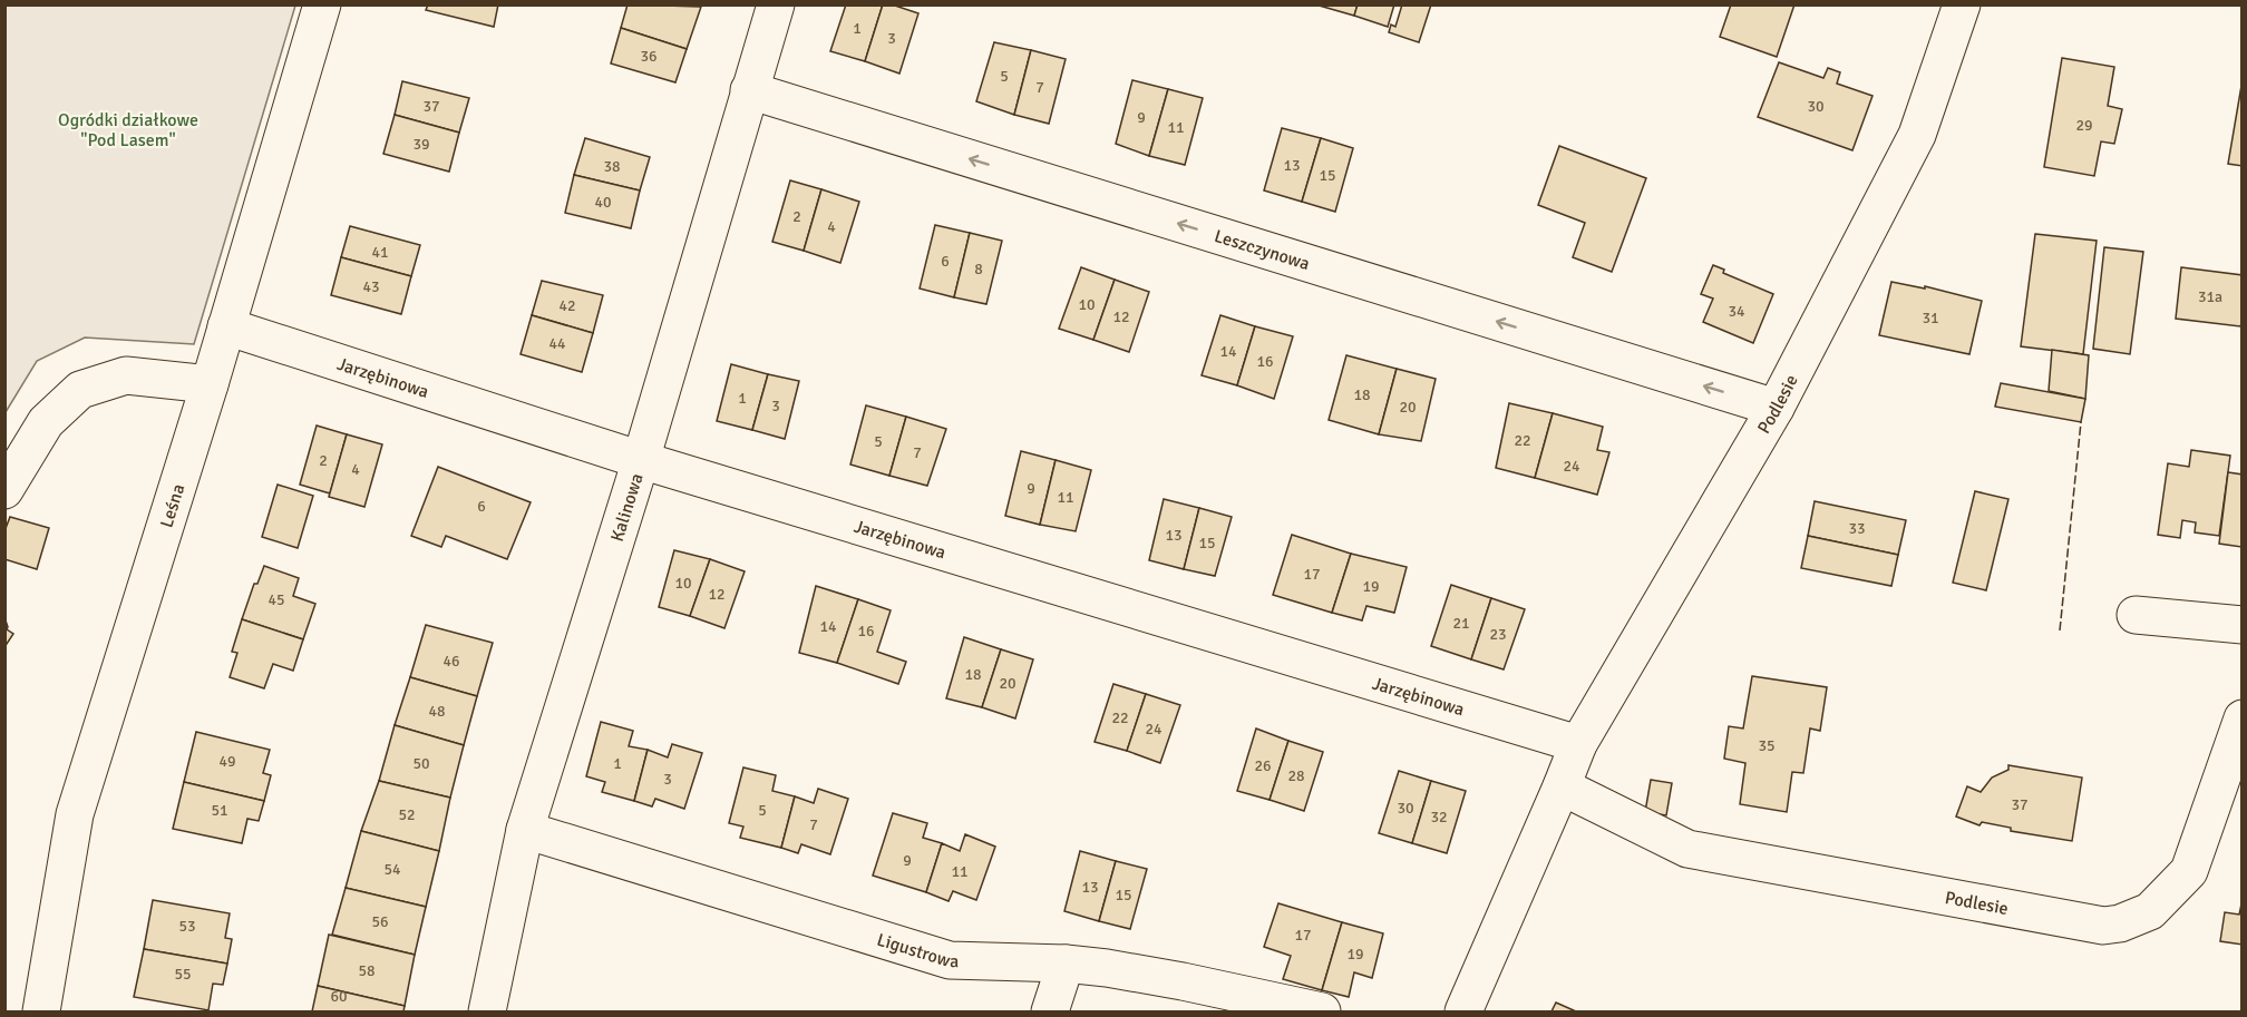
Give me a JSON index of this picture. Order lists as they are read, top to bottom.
{
  "streets": {
    "street": [
      "Leszczynowa",
      "Jarzębinowa",
      "Podlesie",
      "Leśna",
      "Kalinowa",
      "Ligustrowa"
    ]
  },
  "crossings": [
    ["Leszczynowa", "Podlesie"],
    ["Leszczynowa", "Kalinowa"],
    ["Jarzębinowa", "Podlesie"],
    ["Jarzębinowa", "Leśna"],
    ["Jarzębinowa", "Kalinowa"],
    ["Kalinowa", "Ligustrowa"]
  ],
  "one_way": ["Leszczynowa"],
  "parks": ["Ogródki działkowe \"Pod Lasem\""],
  "house_numbers": [
    "1",
    "3",
    "36",
    "5",
    "7",
    "37",
    "30",
    "9",
    "29",
    "11",
    "39",
    "13",
    "38",
    "15",
    "40",
    "2",
    "4",
    "41",
    "6",
    "8",
    "43",
    "31a",
    "10",
    "42",
    "34",
    "12",
    "31",
    "44",
    "14",
    "16",
    "18",
    "1",
    "3",
    "20",
    "22",
    "5",
    "7",
    "2",
    "24",
    "4",
    "9",
    "11",
    "6",
    "33",
    "13",
    "15",
    "17",
    "10",
    "19",
    "12",
    "45",
    "21",
    "14",
    "16",
    "23",
    "46",
    "18",
    "20",
    "48",
    "22",
    "24",
    "35",
    "49",
    "50",
    "1",
    "26",
    "28",
    "3",
    "37",
    "30",
    "51",
    "5",
    "52",
    "32",
    "7",
    "9",
    "54",
    "11",
    "13",
    "15",
    "56",
    "53",
    "17",
    "19",
    "58",
    "55",
    "60"
  ]
}
